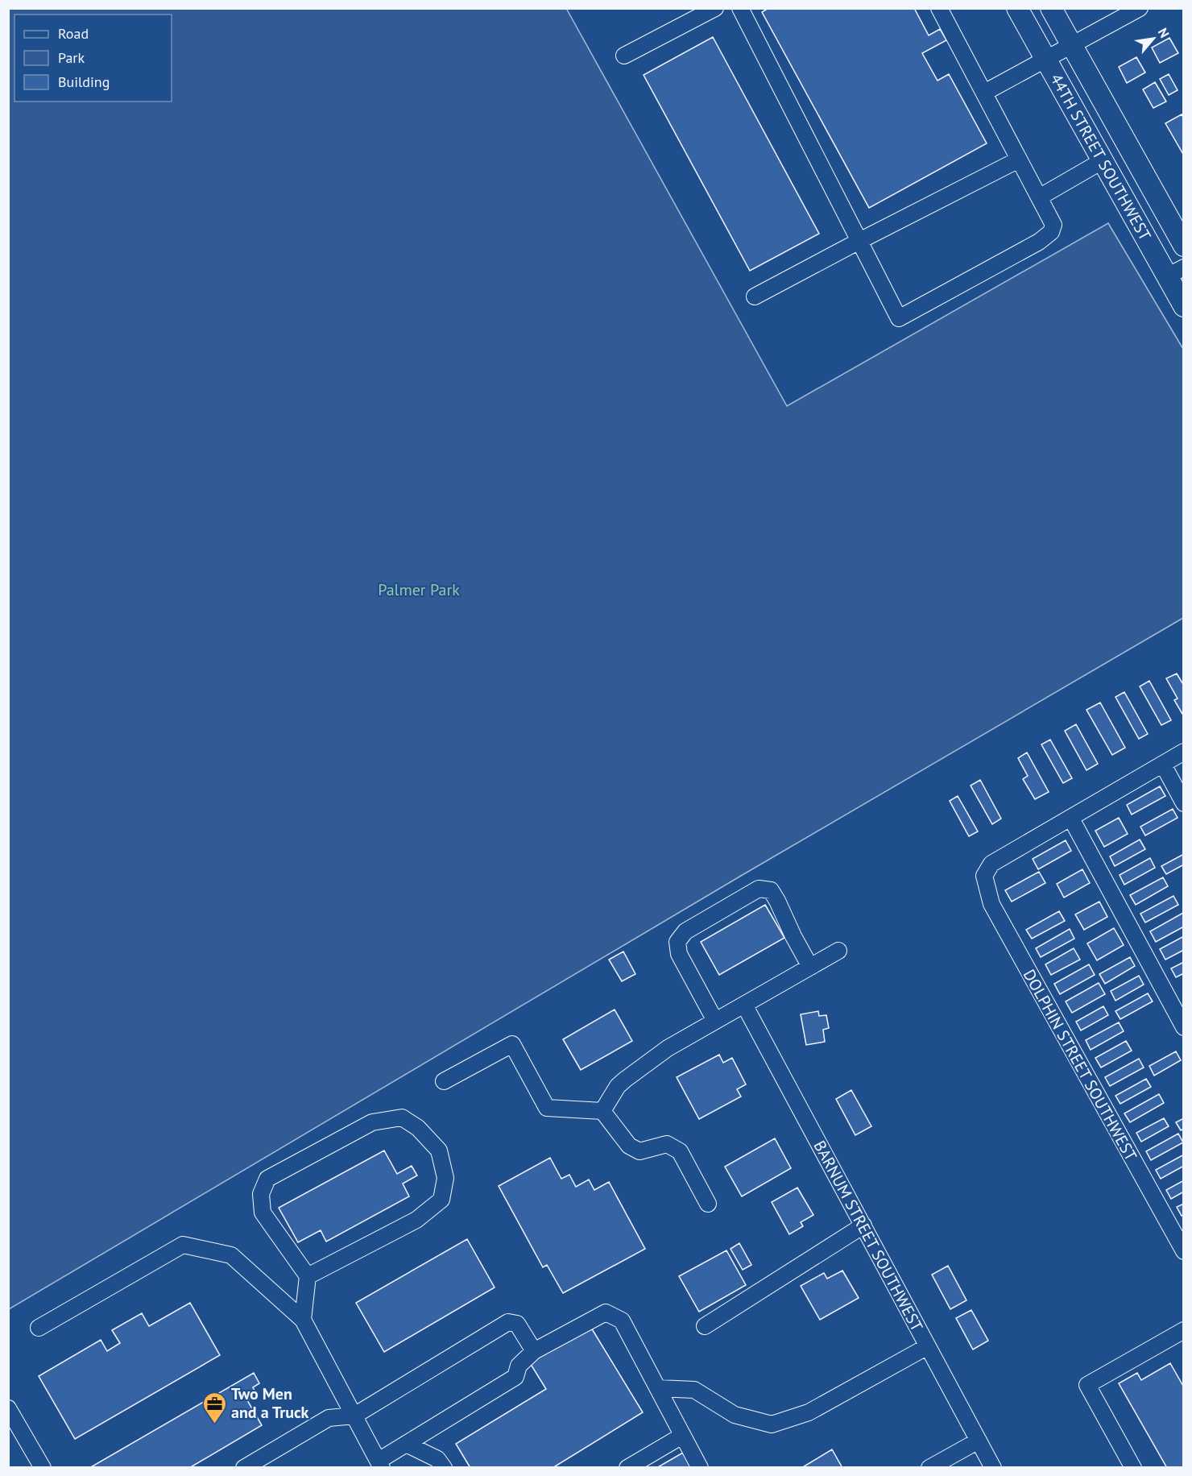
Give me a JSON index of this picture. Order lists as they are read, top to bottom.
{
  "streets": {
    "main road": ["44TH STREET SOUTHWEST"],
    "street": ["DOLPHIN STREET SOUTHWEST", "BARNUM STREET SOUTHWEST"]
  },
  "parks": ["Palmer Park"],
  "places": {
    "office": ["Two Men and a Truck"]
  },
  "legend": ["Road", "Park", "Building"],
  "north": "top right"
}
